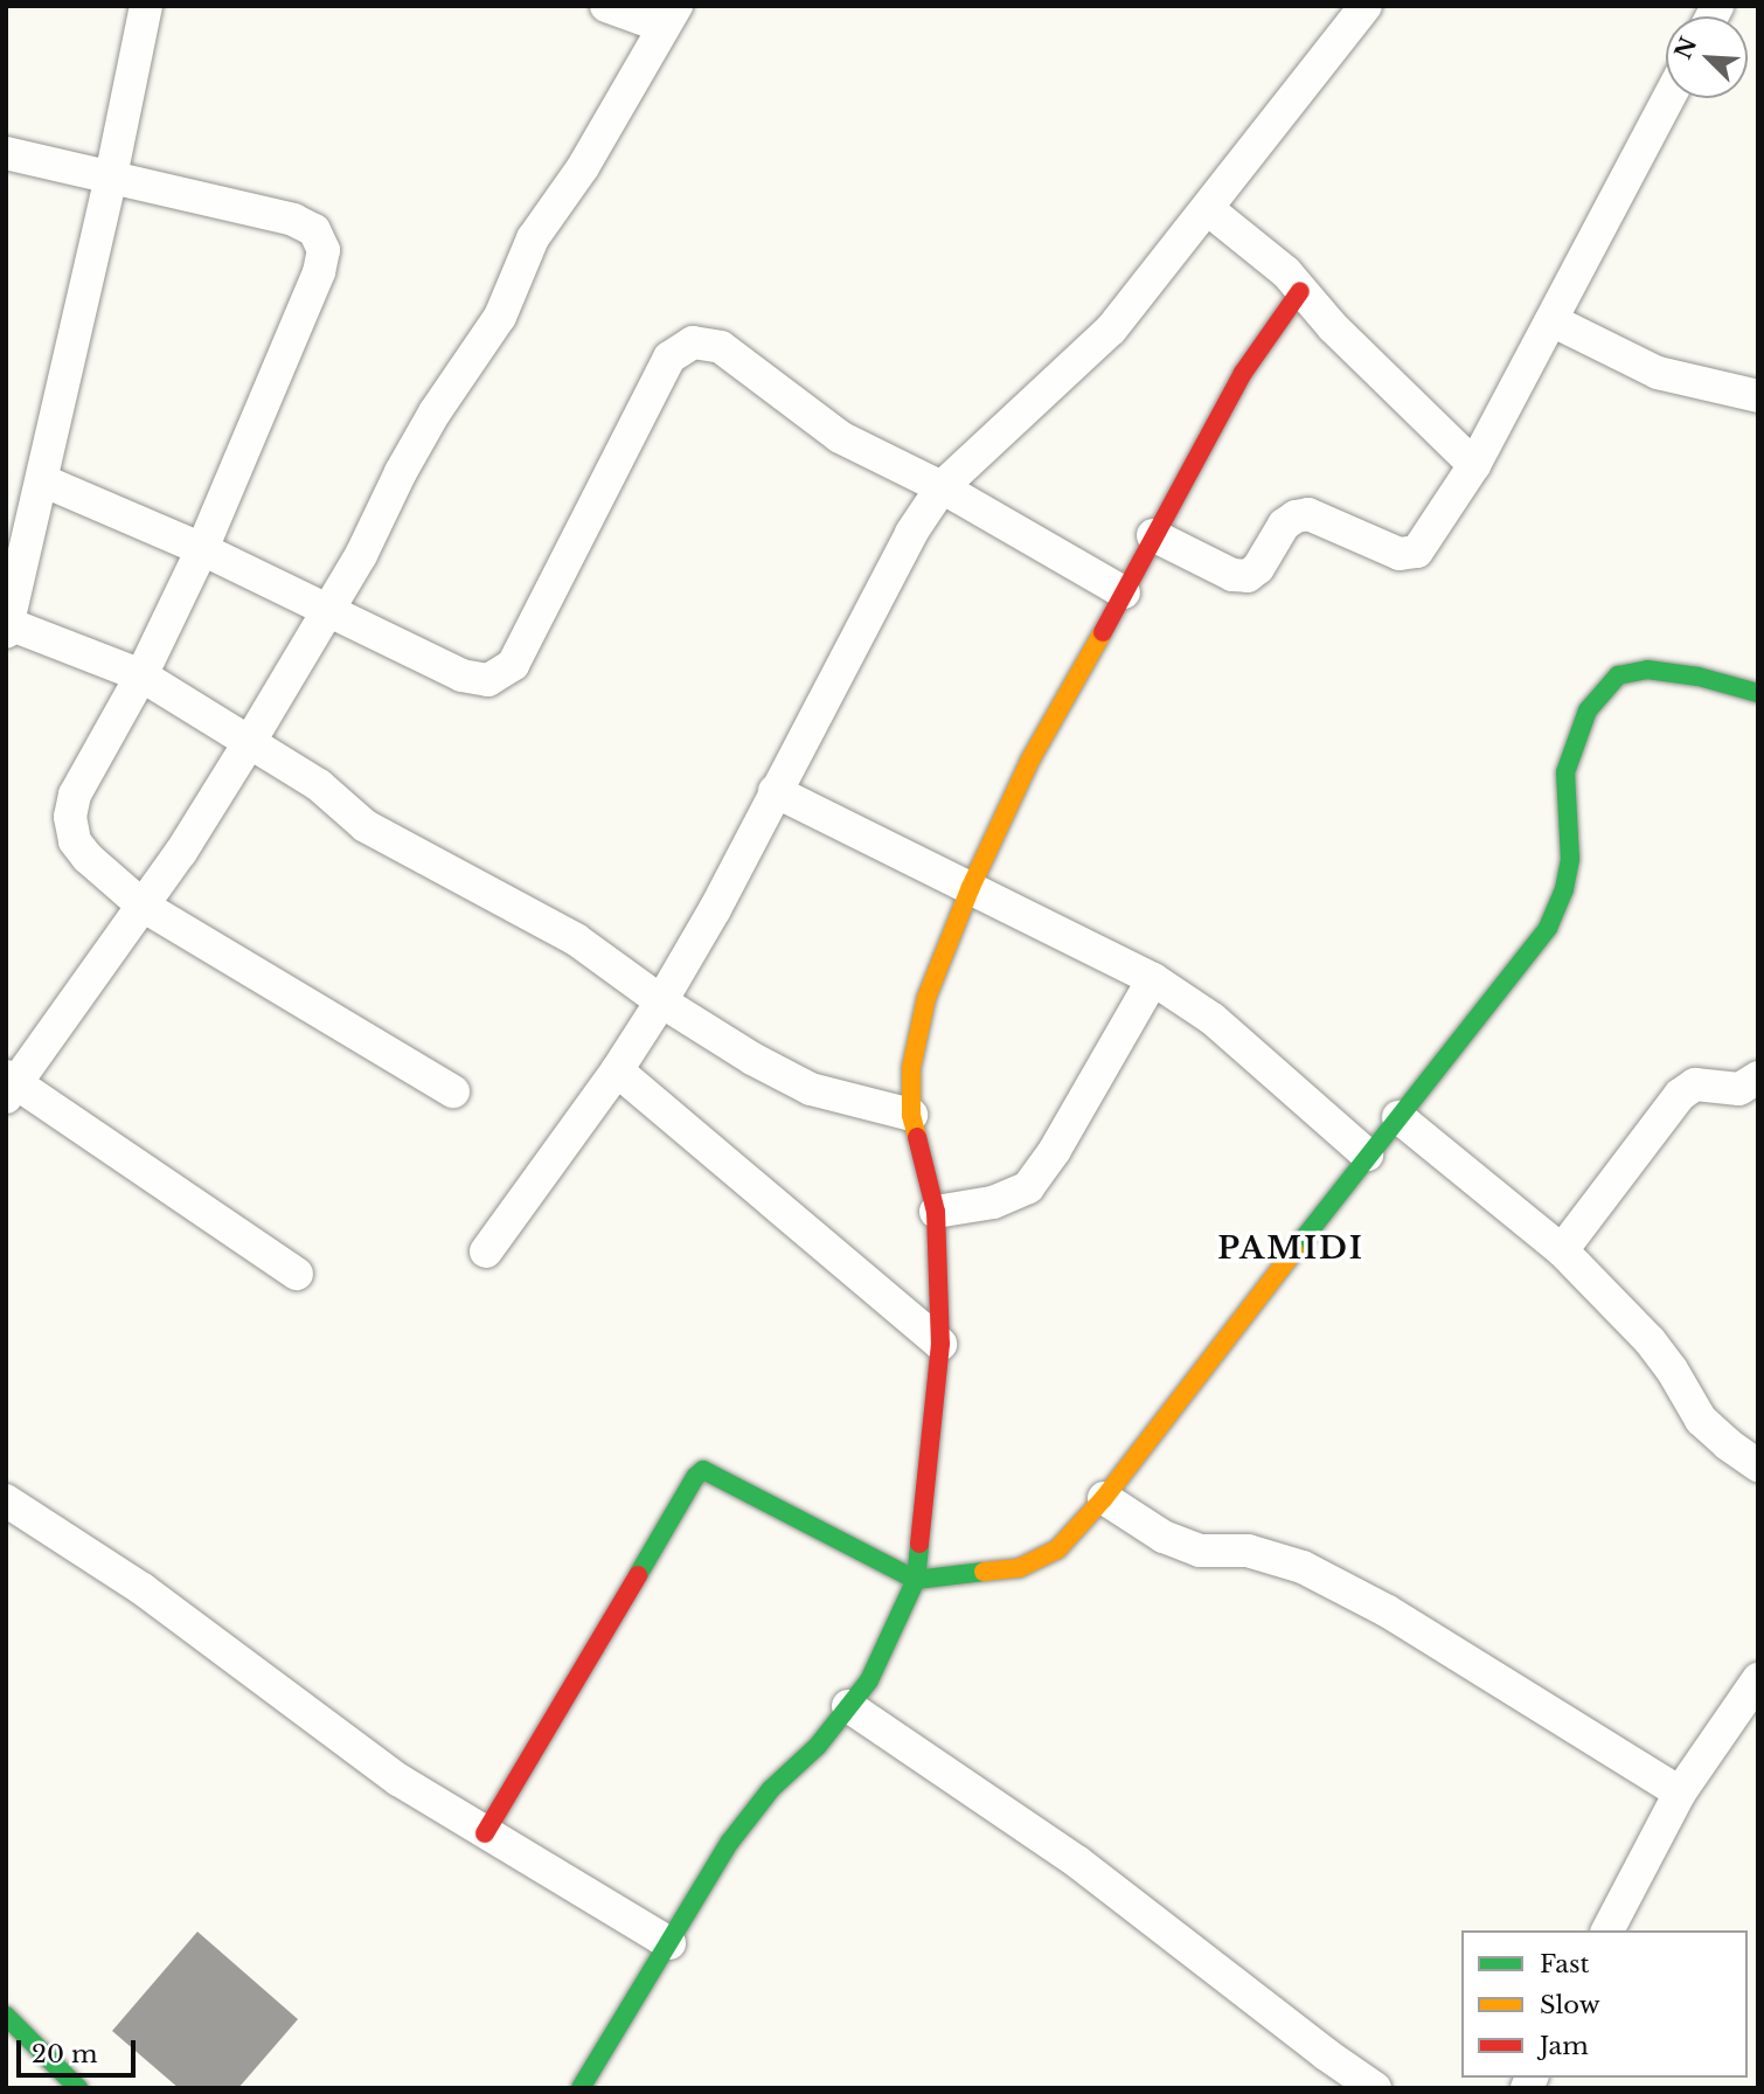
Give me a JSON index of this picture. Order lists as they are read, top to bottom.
{
  "districts": ["PAMIDI"],
  "legend": ["Fast", "Slow", "Jam"],
  "scale_bar": "20 m",
  "north": "top left"
}
